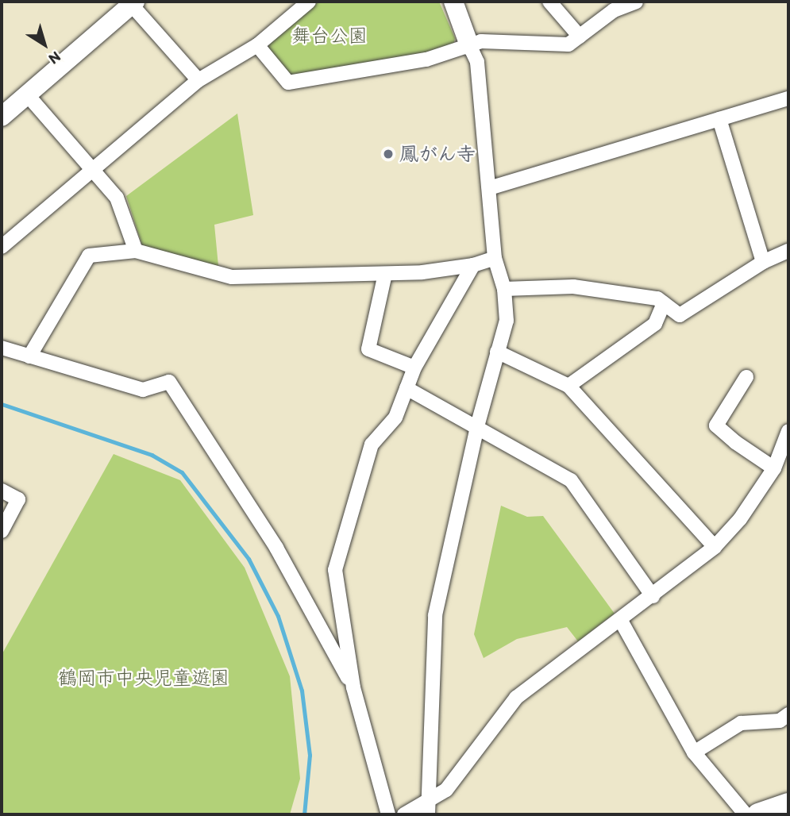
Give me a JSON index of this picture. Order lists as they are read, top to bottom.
{
  "parks": ["舞台公園", "鶴岡市中央児童遊園"],
  "places": ["鳳がん寺"],
  "north": "bottom right"
}
